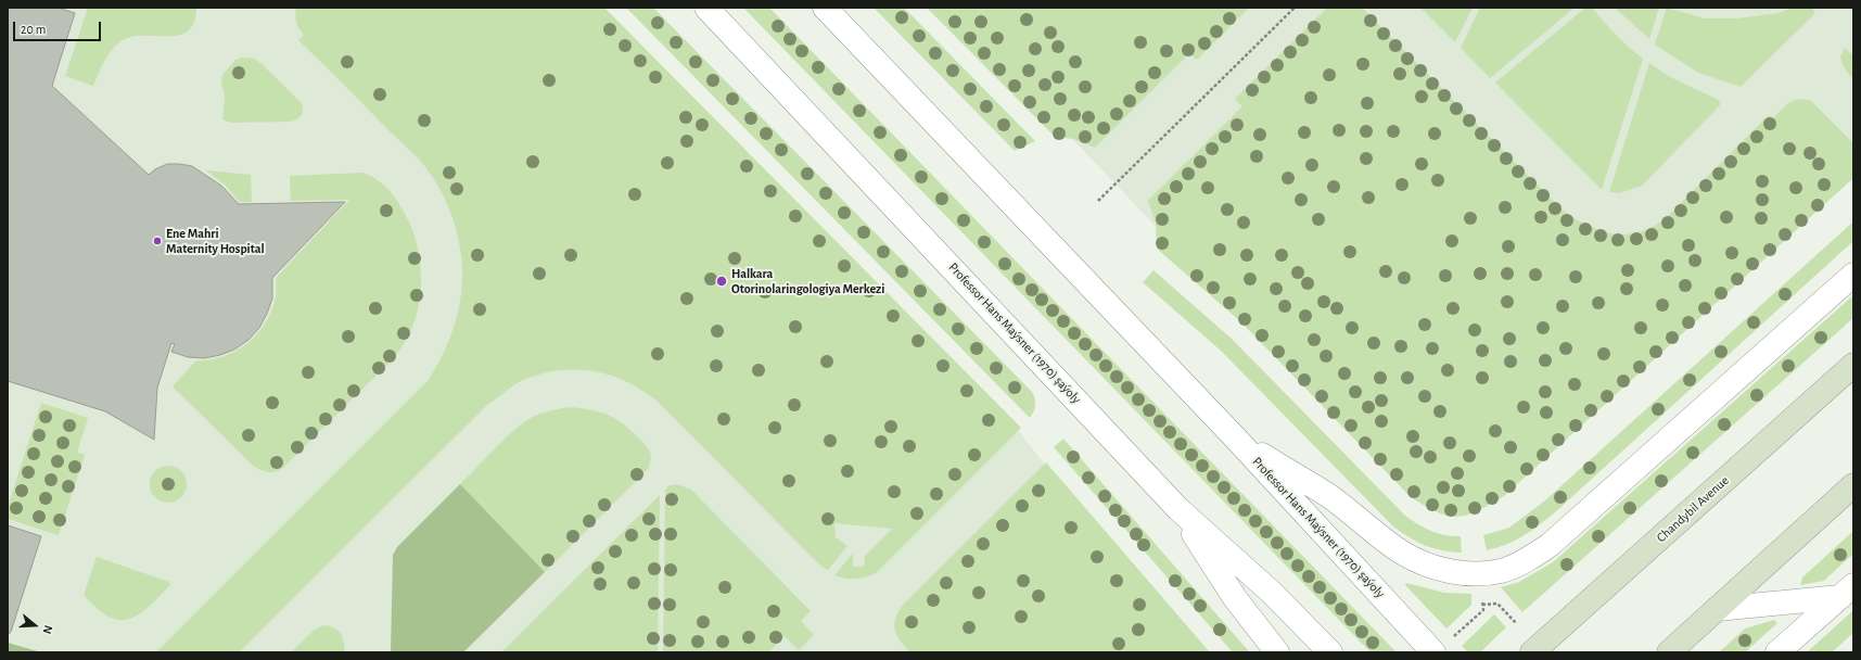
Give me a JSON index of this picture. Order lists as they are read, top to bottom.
{
  "streets": {
    "main road": ["Chandybil Avenue"],
    "street": ["Professor Hans Maýsner (1970) şaýoly"]
  },
  "places": ["Ene Mahri Maternity Hospital", "Halkara Otorinolaringologiya Merkezi"],
  "scale_bar": "20 m",
  "north": "right"
}
